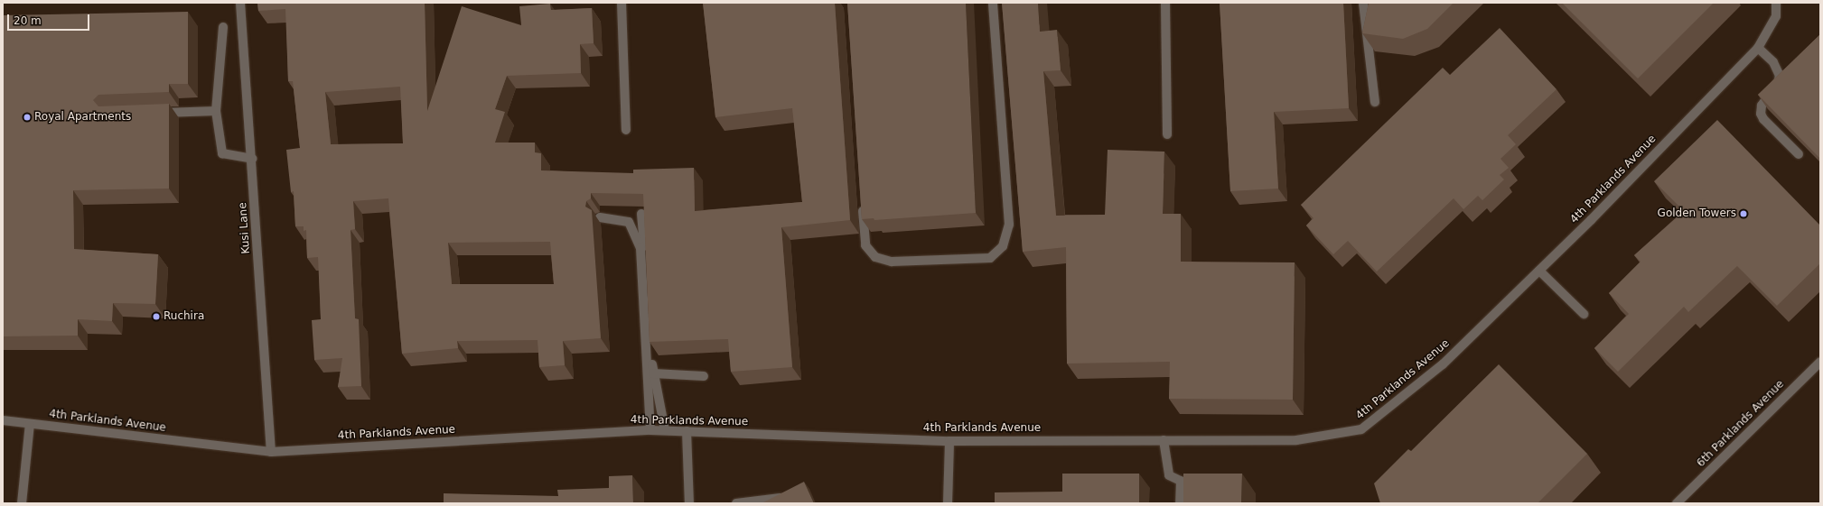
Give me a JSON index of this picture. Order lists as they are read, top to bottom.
{
  "streets": {
    "street": ["4th Parklands Avenue", "Kusi Lane", "6th Parklands Avenue"]
  },
  "crossings": [
    ["4th Parklands Avenue", "Kusi Lane"]
  ],
  "places": ["Royal Apartments", "Golden Towers", "Ruchira"],
  "scale_bar": "20 m"
}
